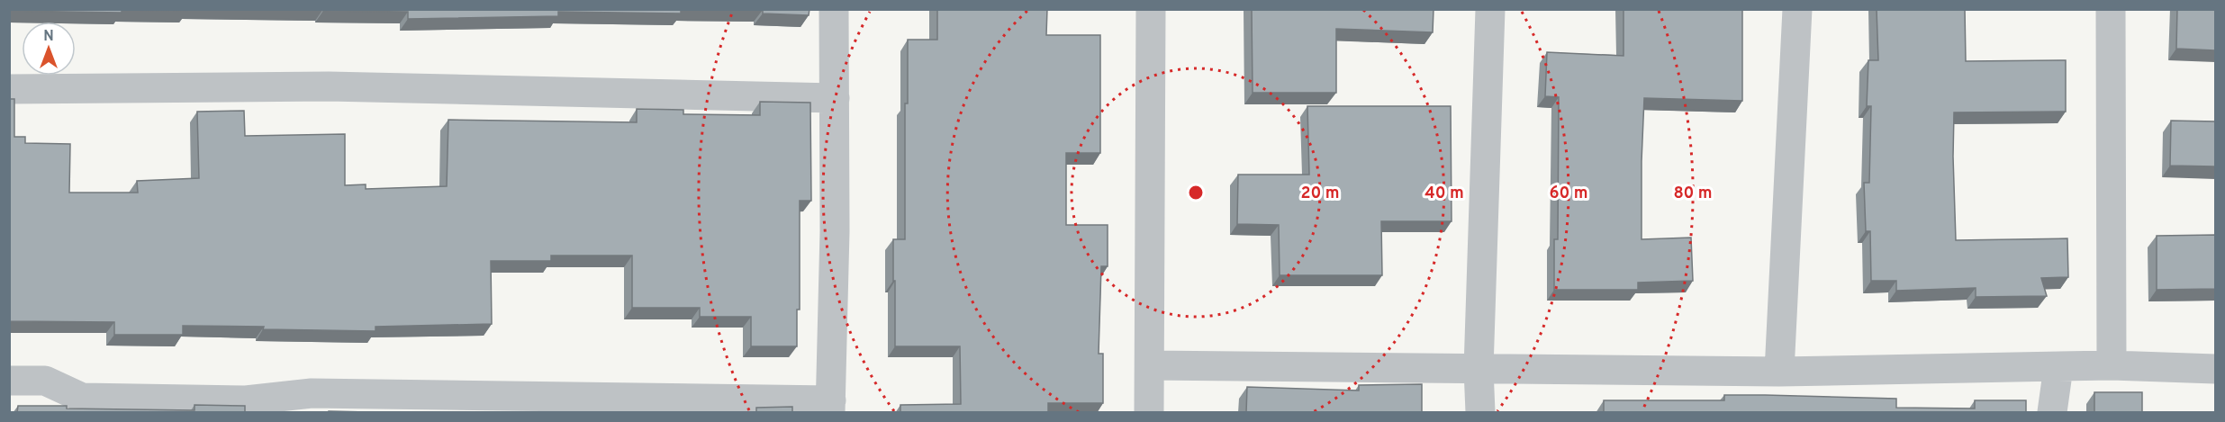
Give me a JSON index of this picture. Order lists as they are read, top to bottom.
{
  "north": "top",
  "rings": [
    "20 m",
    "40 m",
    "60 m",
    "80 m"
  ]
}
